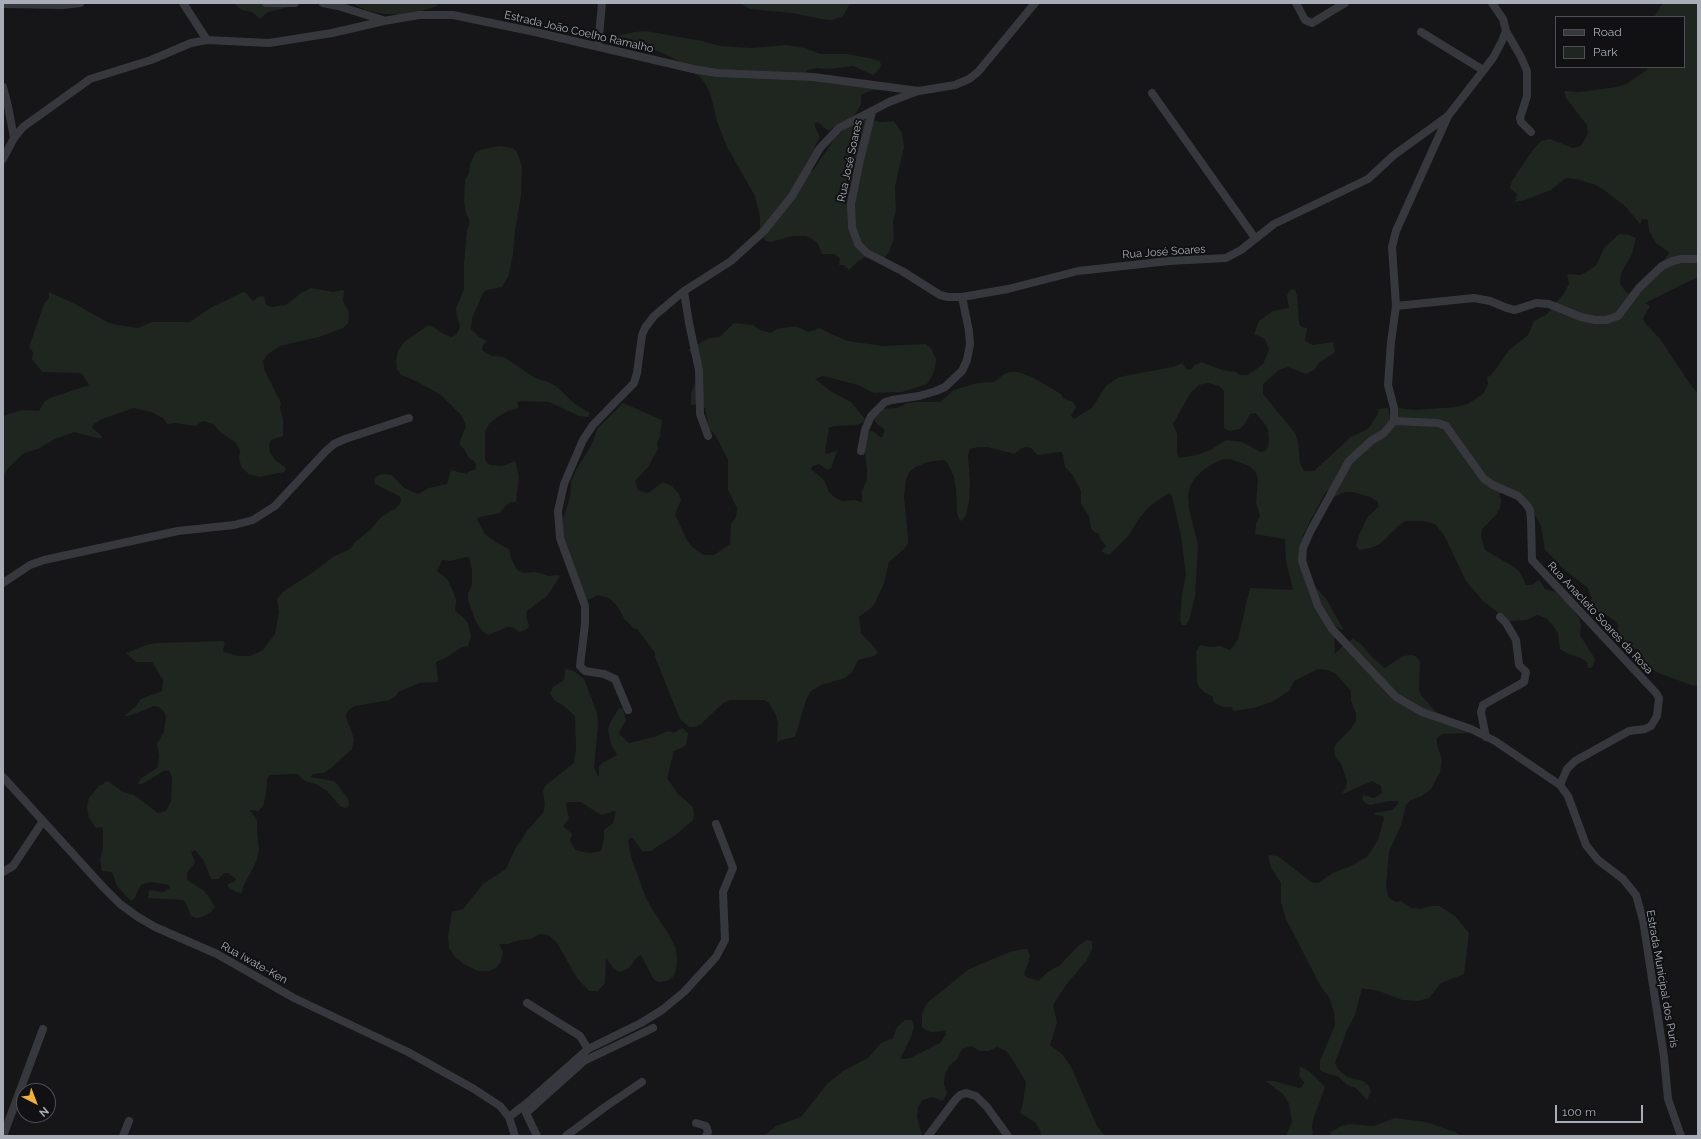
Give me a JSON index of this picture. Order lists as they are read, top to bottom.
{
  "streets": {
    "street": [
      "Estrada João Coelho Ramalho",
      "Rua José Soares",
      "Rua Anacleto Soares da Rosa",
      "Rua Iwate-Ken",
      "Estrada Municipal dos Puris"
    ]
  },
  "crossings": [
    ["Rua Anacleto Soares da Rosa", "Estrada Municipal dos Puris"]
  ],
  "legend": ["Road", "Park"],
  "scale_bar": "100 m",
  "north": "bottom right"
}
